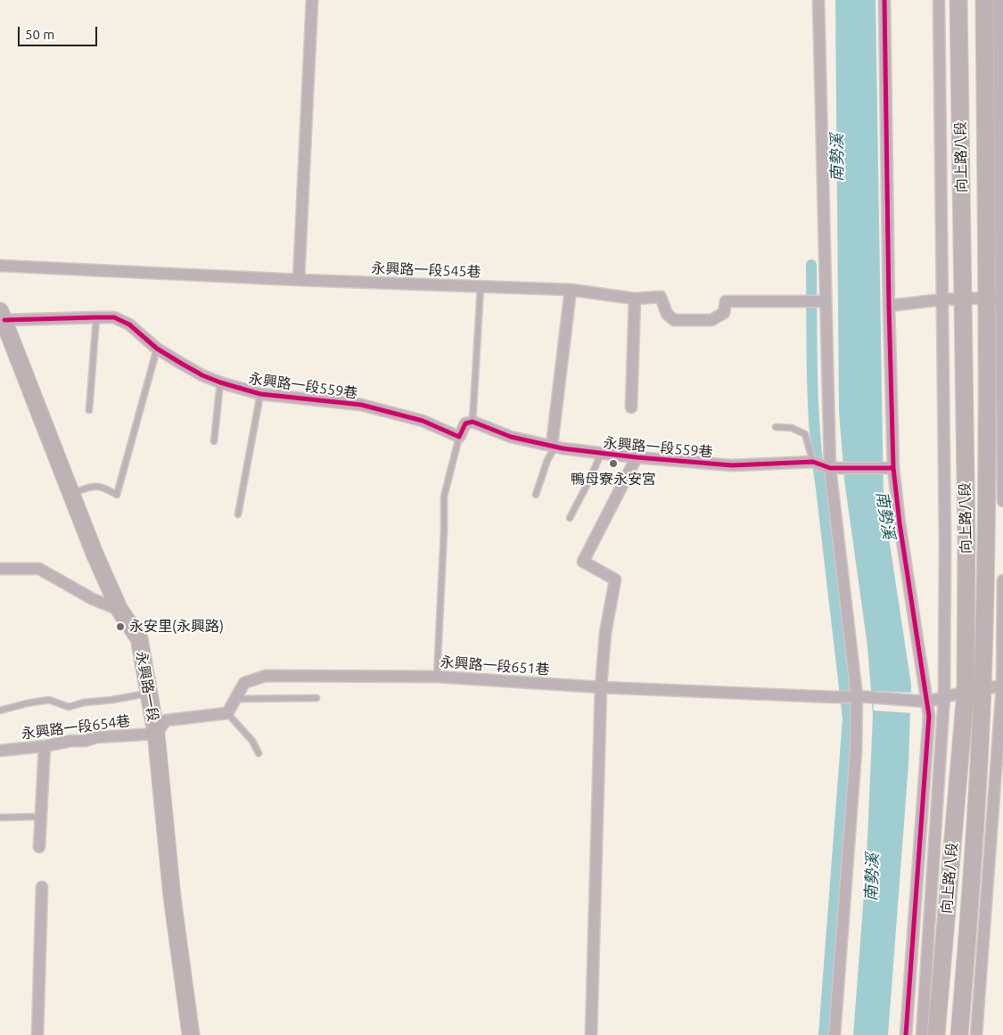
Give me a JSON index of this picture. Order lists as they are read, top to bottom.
{
  "streets": {
    "main road": ["向上路八段", "永興路一段"],
    "street": [
      "永興路一段545巷",
      "永興路一段559巷",
      "永興路一段651巷",
      "永興路一段654巷"
    ]
  },
  "crossings": [
    ["向上路八段", "永興路一段651巷"],
    ["永興路一段559巷", "永興路一段"],
    ["永興路一段", "永興路一段654巷"]
  ],
  "water": ["南勢溪"],
  "places": ["鴨母寮永安宮", "永安里(永興路)"],
  "scale_bar": "50 m"
}
